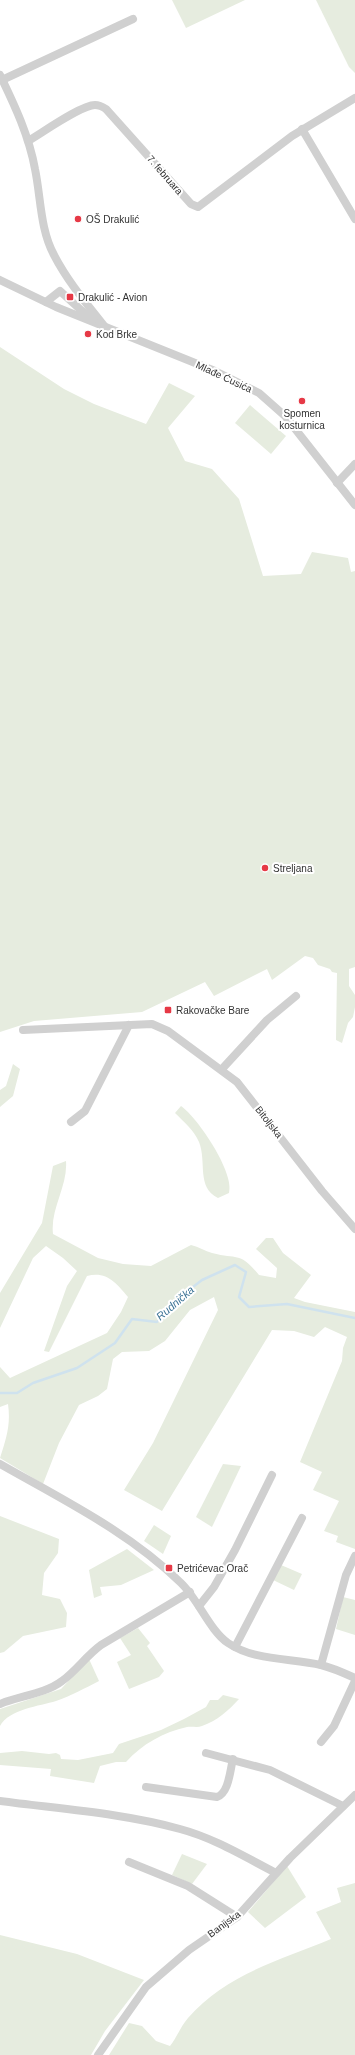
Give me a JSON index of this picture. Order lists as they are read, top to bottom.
{
  "streets": {
    "street": [
      "7. februara",
      "Mlađe Ćusića",
      "Bitoljska",
      "Banijska"
    ]
  },
  "water": ["Rudnička"],
  "places": {
    "other": [
      "OŠ Drakulić",
      "Kod Brke",
      "Spomen kosturnica",
      "Streljana"
    ],
    "transit": ["Drakulić - Avion", "Rakovačke Bare", "Petrićevac Orač"]
  }
}
